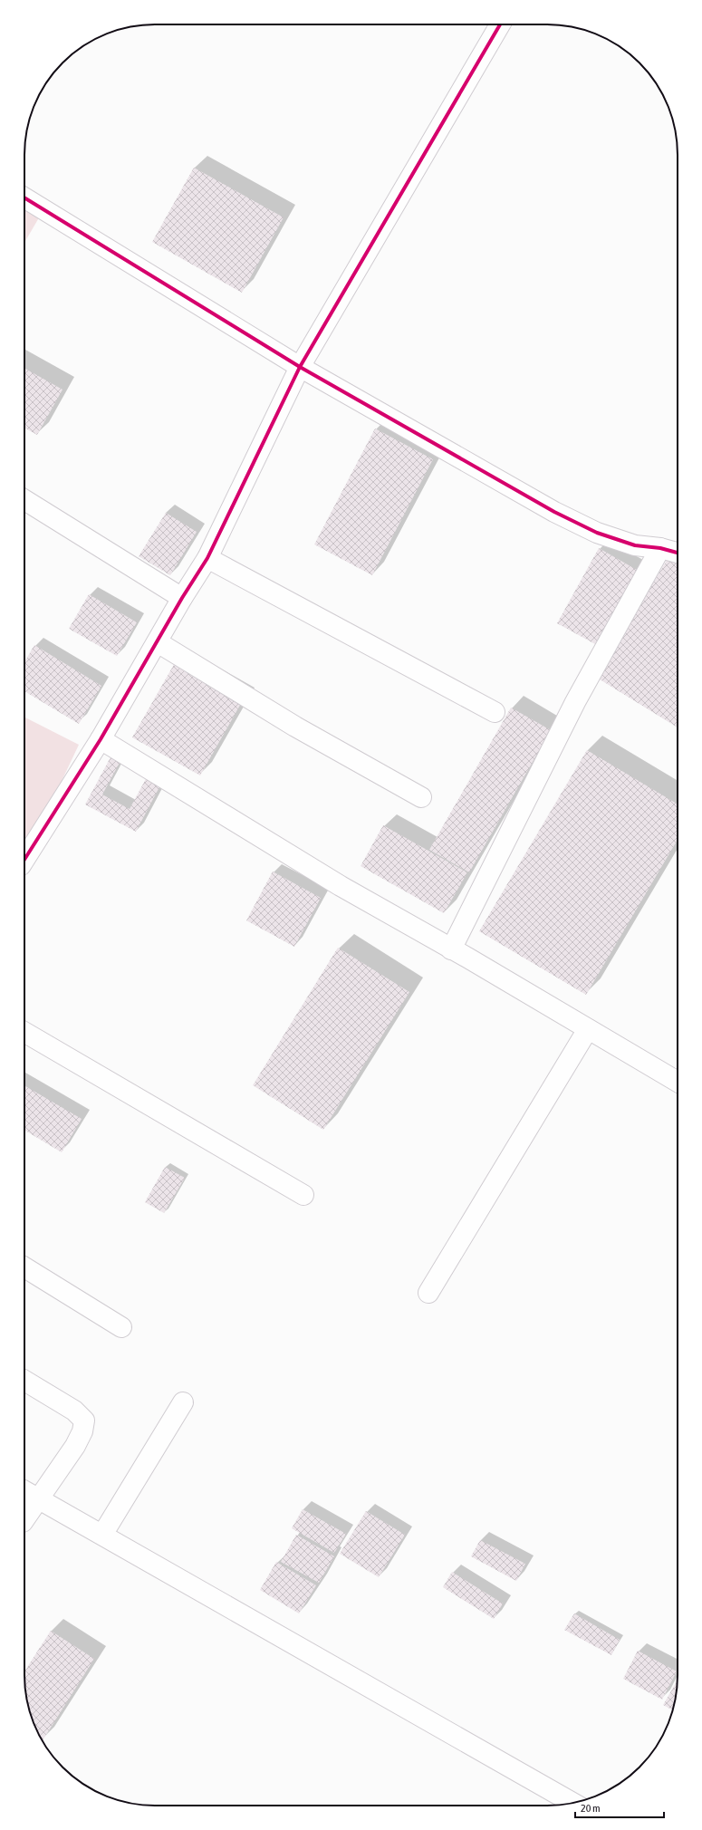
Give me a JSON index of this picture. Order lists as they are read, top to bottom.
{
  "scale_bar": "20 m"
}
